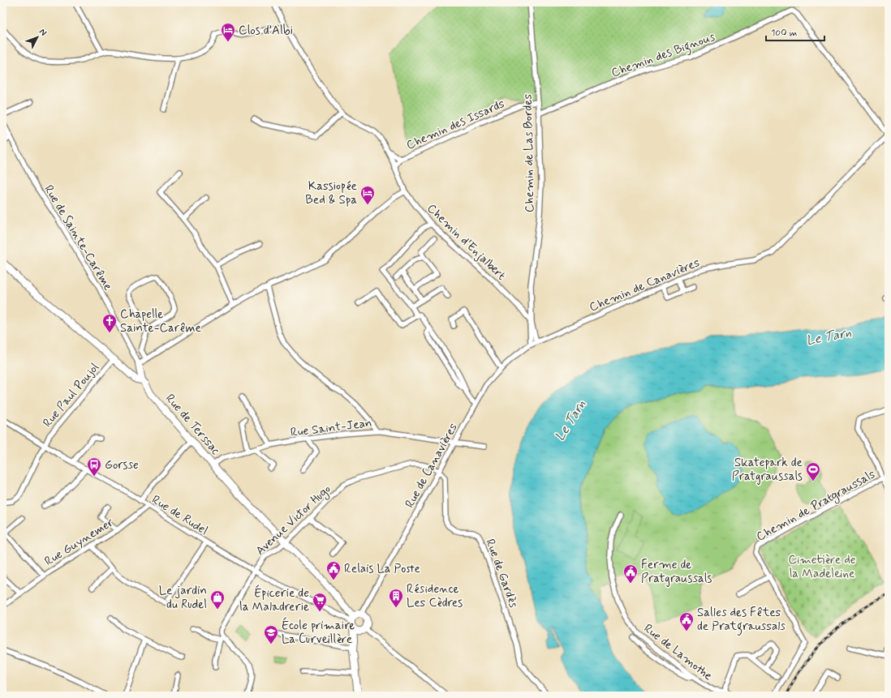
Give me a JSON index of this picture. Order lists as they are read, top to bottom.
{
  "streets": {
    "street": [
      "Chemin des Bignous",
      "Chemin des Issards",
      "Chemin de Las Bordes",
      "Rue de Sainte-Carême",
      "Chemin d'Enjalbert",
      "Chemin de Canavières",
      "Rue Paul Poujol",
      "Rue de Terssac",
      "Rue Saint-Jean",
      "Rue de Canavières",
      "Chemin de Pratgraussals",
      "Rue de Rudel",
      "Avenue Victor Hugo",
      "Rue Guynemer",
      "Rue de Gardès",
      "Rue de Lamothe"
    ]
  },
  "crossings": [
    ["Chemin des Bignous", "Chemin de Las Bordes"],
    ["Chemin des Bignous", "Chemin de Canavières"],
    ["Chemin des Issards", "Chemin de Las Bordes"],
    ["Chemin des Issards", "Chemin d'Enjalbert"],
    ["Chemin de Las Bordes", "Chemin d'Enjalbert"],
    ["Chemin d'Enjalbert", "Chemin de Canavières"],
    ["Chemin d'Enjalbert", "Rue de Canavières"],
    ["Chemin de Canavières", "Rue de Canavières"],
    ["Rue Paul Poujol", "Rue de Rudel"],
    ["Rue de Terssac", "Rue Saint-Jean"],
    ["Rue de Terssac", "Rue de Canavières"],
    ["Rue de Terssac", "Rue de Rudel"],
    ["Rue de Terssac", "Avenue Victor Hugo"],
    ["Rue Saint-Jean", "Rue de Canavières"],
    ["Rue de Canavières", "Rue de Rudel"],
    ["Rue de Canavières", "Avenue Victor Hugo"],
    ["Rue de Canavières", "Rue de Gardès"],
    ["Rue de Rudel", "Avenue Victor Hugo"],
    ["Rue de Rudel", "Rue Guynemer"],
    ["Avenue Victor Hugo", "Rue de Gardès"]
  ],
  "water": ["Le Tarn"],
  "parks": ["Cimetière de la Madeleine"],
  "places": {
    "hotel": ["Clos d’Albi", "Kassiopée Bed & Spa"],
    "church": ["Chapelle Sainte-Carême"],
    "bus stop": ["Gorsse"],
    "sports": ["Skatepark de Pratgraussals"],
    "public building": ["Relais La Poste", "Ferme de Pratgraussals", "Salles des Fêtes de Pratgraussals"],
    "building": ["Résidence Les Cèdres"],
    "shop": ["Le jardin du Rudel"],
    "supermarket": ["Épicerie de la Maladrerie"],
    "school or university": ["École primaire La Curveillère"]
  },
  "scale_bar": "100 m",
  "north": "top right"
}
